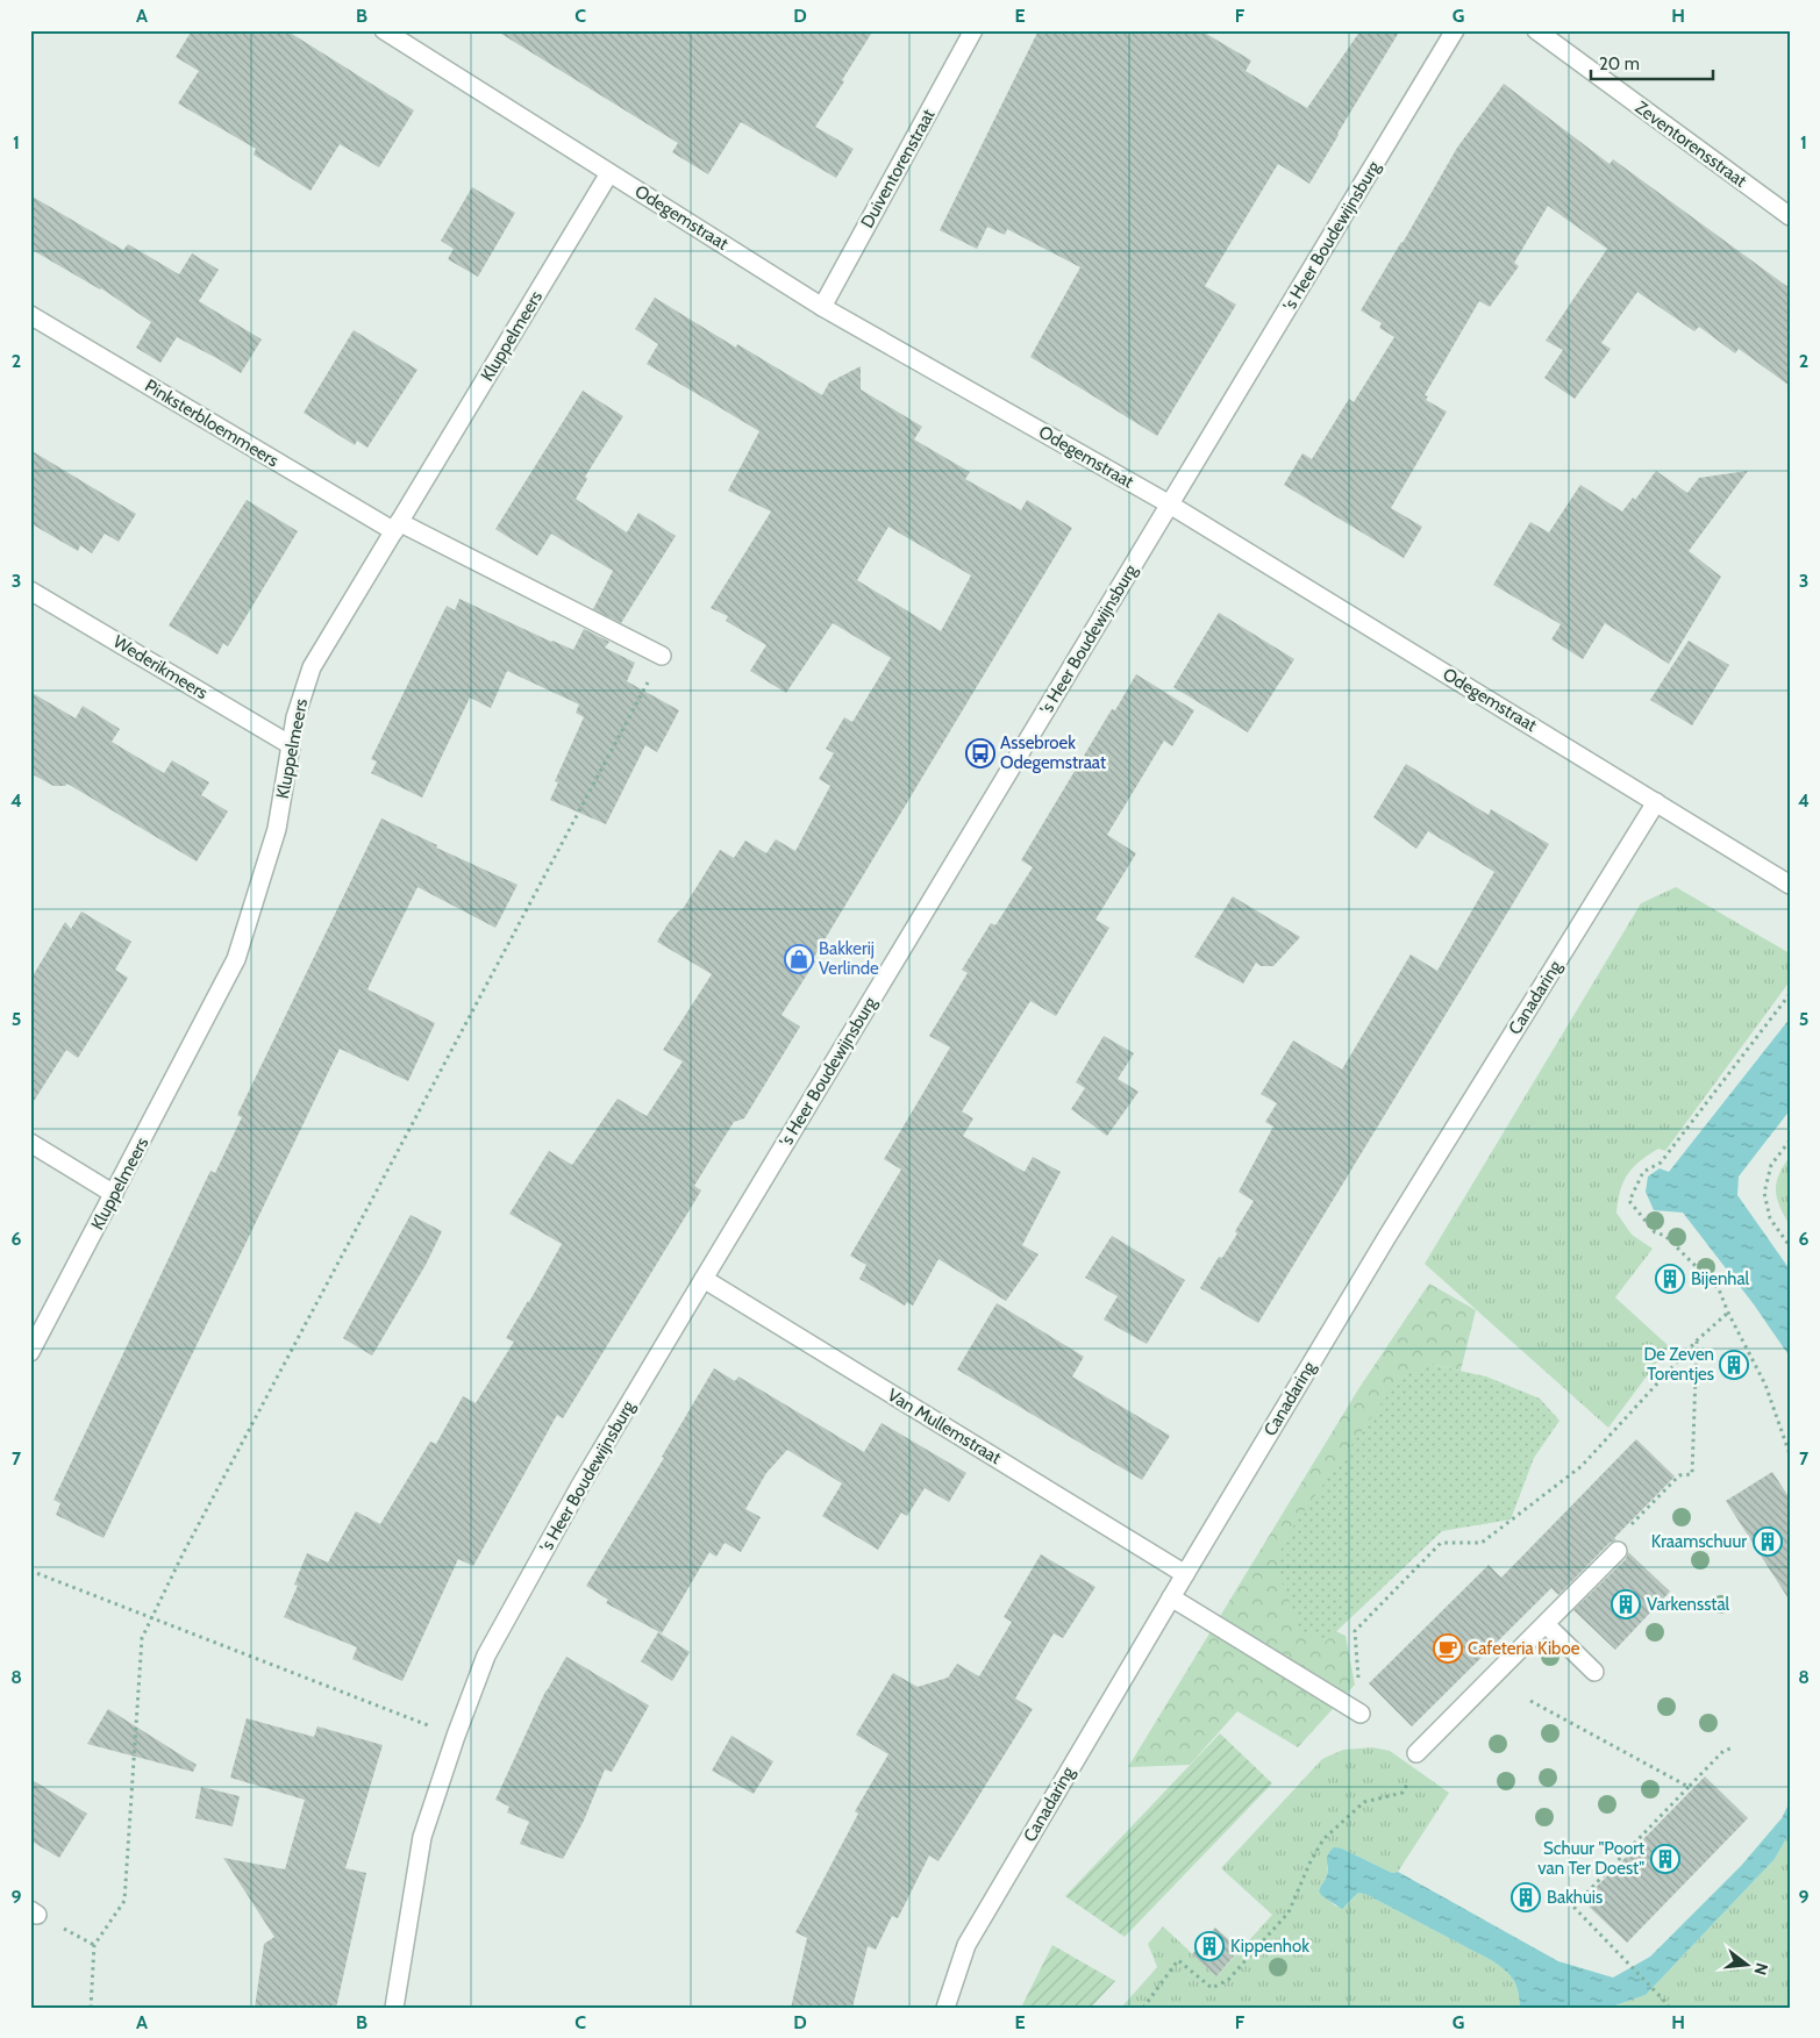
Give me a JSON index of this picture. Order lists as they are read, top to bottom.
{
  "streets": {
    "street": [
      "Zeventorensstraat",
      "Duiventorenstraat",
      "Odegemstraat",
      "'s Heer Boudewijnsburg",
      "Kluppelmeers",
      "Pinksterbloemmeers",
      "Wederikmeers",
      "Canadaring",
      "Van Mullemstraat"
    ]
  },
  "crossings": [
    ["Duiventorenstraat", "Odegemstraat"],
    ["Odegemstraat", "'s Heer Boudewijnsburg"],
    ["Odegemstraat", "Kluppelmeers"],
    ["Odegemstraat", "Canadaring"],
    ["'s Heer Boudewijnsburg", "Van Mullemstraat"],
    ["Kluppelmeers", "Pinksterbloemmeers"],
    ["Kluppelmeers", "Wederikmeers"],
    ["Canadaring", "Van Mullemstraat"]
  ],
  "places": {
    "bus stop": ["Assebroek Odegemstraat"],
    "shop": ["Bakkerij Verlinde"],
    "building": [
      "Bijenhal",
      "De Zeven Torentjes",
      "Kraamschuur",
      "Varkensstal",
      "Schuur \"Poort van Ter Doest\"",
      "Bakhuis",
      "Kippenhok"
    ],
    "cafe": ["Cafeteria Kiboe"]
  },
  "scale_bar": "20 m",
  "north": "right",
  "grid": {
    "columns": [
      "A",
      "B",
      "C",
      "D",
      "E",
      "F",
      "G",
      "H"
    ],
    "rows": [
      "1",
      "2",
      "3",
      "4",
      "5",
      "6",
      "7",
      "8",
      "9"
    ]
  }
}
